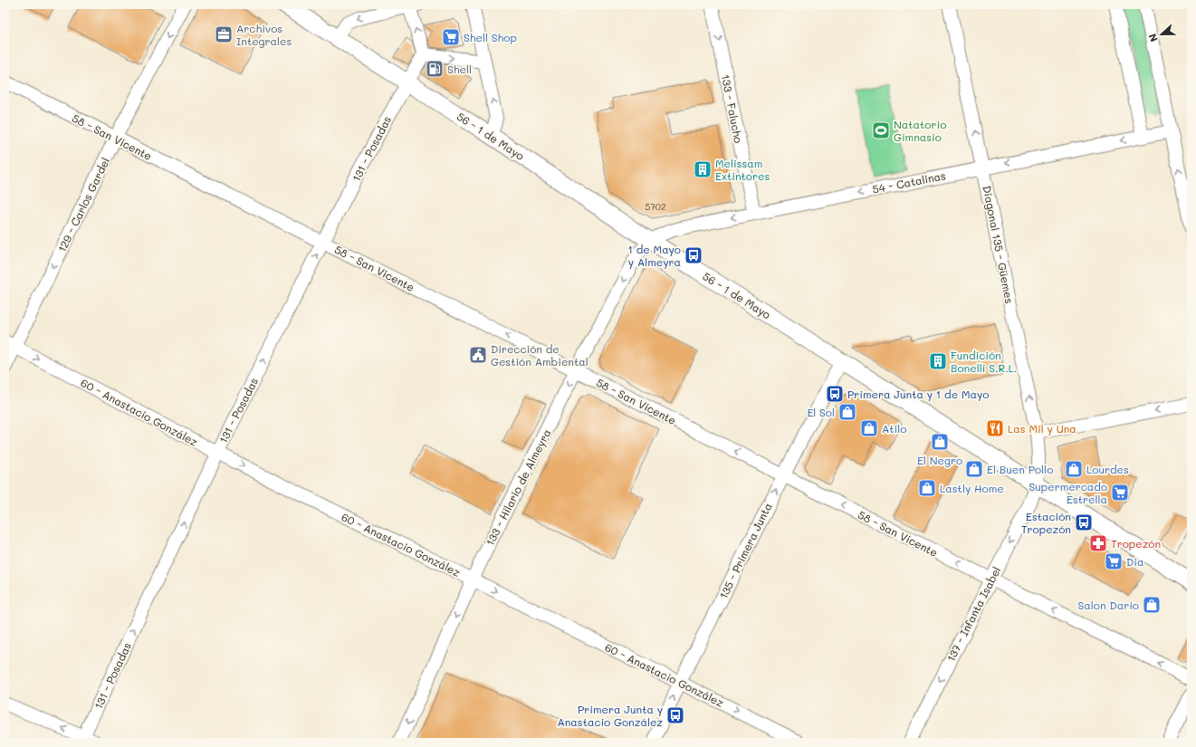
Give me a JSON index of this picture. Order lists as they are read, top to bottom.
{
  "streets": {
    "main road": ["56 - 1 de Mayo"],
    "street": [
      "133 - Falucho",
      "58 - San Vicente",
      "131 - Posadas",
      "54 - Catalinas",
      "129 - Carlos Gardel",
      "Diagonal 135 - Güemes",
      "60 - Anastacio González",
      "133 - Hilario de Almeyra",
      "135 - Primera Junta",
      "137 - Infanta Isabel"
    ]
  },
  "crossings": [
    ["133 - Falucho", "54 - Catalinas"],
    ["56 - 1 de Mayo", "131 - Posadas"],
    ["56 - 1 de Mayo", "54 - Catalinas"],
    ["56 - 1 de Mayo", "Diagonal 135 - Güemes"],
    ["56 - 1 de Mayo", "133 - Hilario de Almeyra"],
    ["56 - 1 de Mayo", "135 - Primera Junta"],
    ["56 - 1 de Mayo", "137 - Infanta Isabel"],
    ["58 - San Vicente", "131 - Posadas"],
    ["58 - San Vicente", "129 - Carlos Gardel"],
    ["58 - San Vicente", "133 - Hilario de Almeyra"],
    ["58 - San Vicente", "135 - Primera Junta"],
    ["58 - San Vicente", "137 - Infanta Isabel"],
    ["131 - Posadas", "60 - Anastacio González"],
    ["54 - Catalinas", "Diagonal 135 - Güemes"],
    ["54 - Catalinas", "133 - Hilario de Almeyra"],
    ["129 - Carlos Gardel", "60 - Anastacio González"],
    ["Diagonal 135 - Güemes", "137 - Infanta Isabel"],
    ["60 - Anastacio González", "133 - Hilario de Almeyra"],
    ["60 - Anastacio González", "135 - Primera Junta"]
  ],
  "one_way": [
    "133 - Falucho",
    "58 - San Vicente",
    "131 - Posadas",
    "54 - Catalinas",
    "129 - Carlos Gardel",
    "Diagonal 135 - Güemes",
    "60 - Anastacio González",
    "133 - Hilario de Almeyra",
    "135 - Primera Junta",
    "137 - Infanta Isabel"
  ],
  "places": {
    "office": ["Archivos Integrales"],
    "supermarket": ["Shell Shop", "Supermercado Estrella", "Dia"],
    "fuel station": ["Shell"],
    "sports": ["Natatorio Gimnasio"],
    "building": ["Melissam Extintores", "Fundición Bonelli S.R.L."],
    "bus stop": [
      "1 de Mayo y Almeyra",
      "Primera Junta y 1 de Mayo",
      "Estación Tropezón",
      "Primera Junta y Anastacio González"
    ],
    "public building": ["Dirección de Gestión Ambiental"],
    "shop": [
      "El Sol",
      "Atilo",
      "El Negro",
      "El Buen Pollo",
      "Lourdes",
      "Lastly Home",
      "Salon Dario"
    ],
    "restaurant": ["Las Mil y Una"],
    "pharmacy": ["Tropezón"]
  },
  "house_numbers": ["5702"],
  "north": "left"
}
